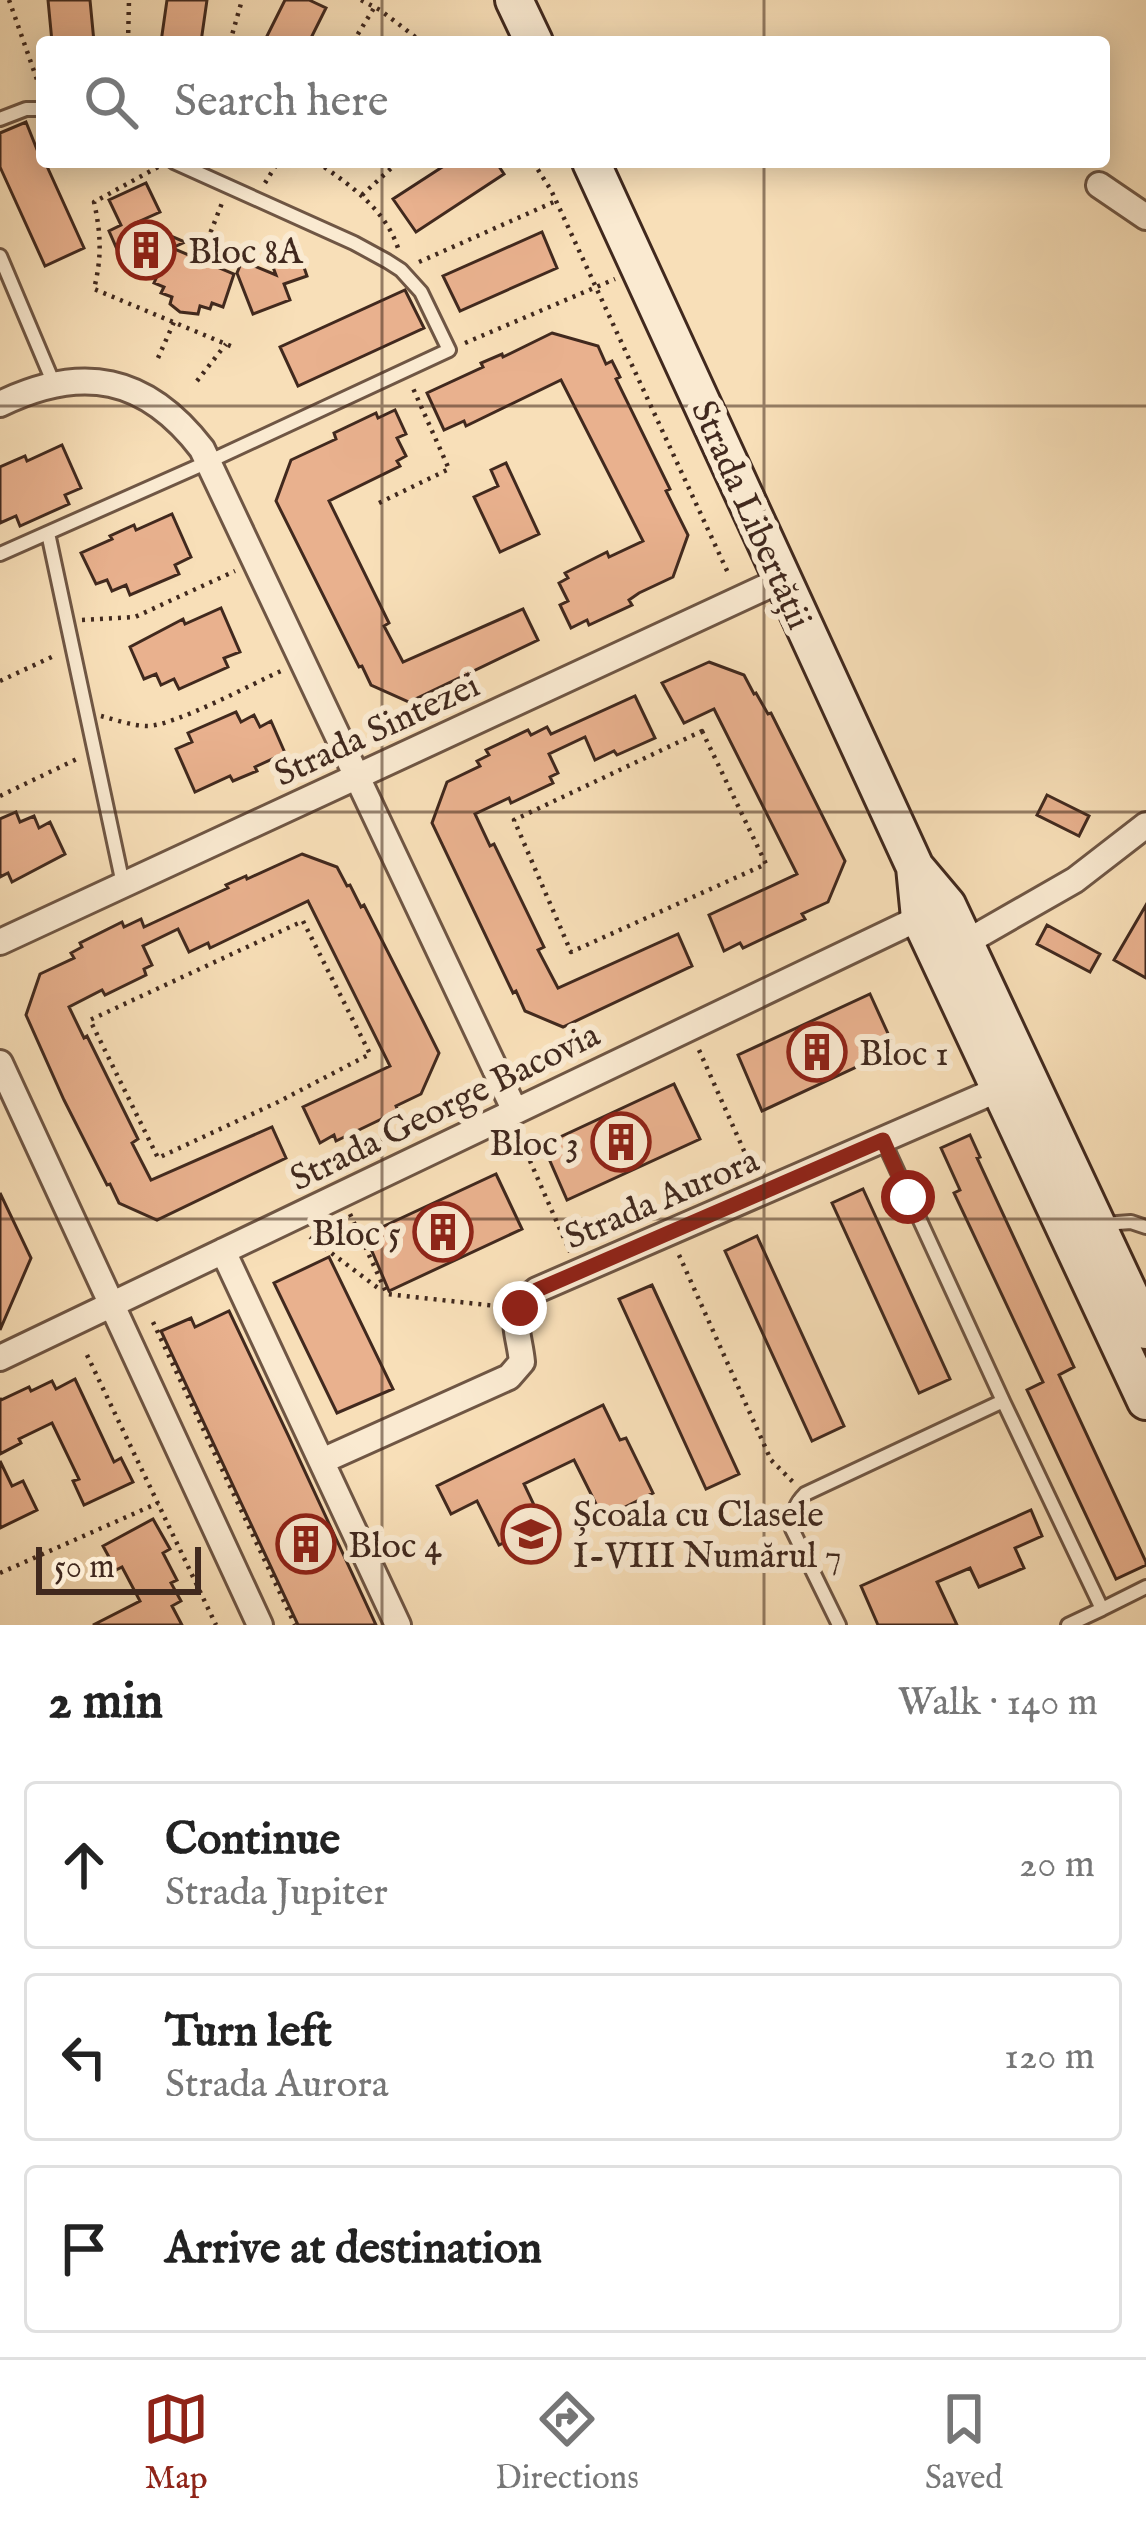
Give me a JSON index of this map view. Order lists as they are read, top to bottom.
{
  "streets": {
    "main road": ["Strada Libertății"],
    "street": ["Strada Sintezei", "Strada George Bacovia", "Strada Aurora"]
  },
  "crossings": [
    ["Strada Libertății", "Strada Sintezei"],
    ["Strada Libertății", "Strada George Bacovia"],
    ["Strada Libertății", "Strada Aurora"]
  ],
  "places": {
    "building": [
      "Bloc 8A",
      "Bloc 1",
      "Bloc 3",
      "Bloc 5",
      "Bloc 4"
    ],
    "school or university": ["Școala cu Clasele I-VIII Numărul 7"]
  },
  "scale_bar": "50 m",
  "page": {
    "search": "Search here",
    "scale": "50 m",
    "heading": ["2 min", "Walk · 140 m"],
    "list": [
      ["Continue", "Strada Jupiter", "20 m"],
      ["Turn left", "Strada Aurora", "120 m"],
      "Arrive at destination"
    ],
    "nav": ["Map", "Directions", "Saved"]
  }
}
